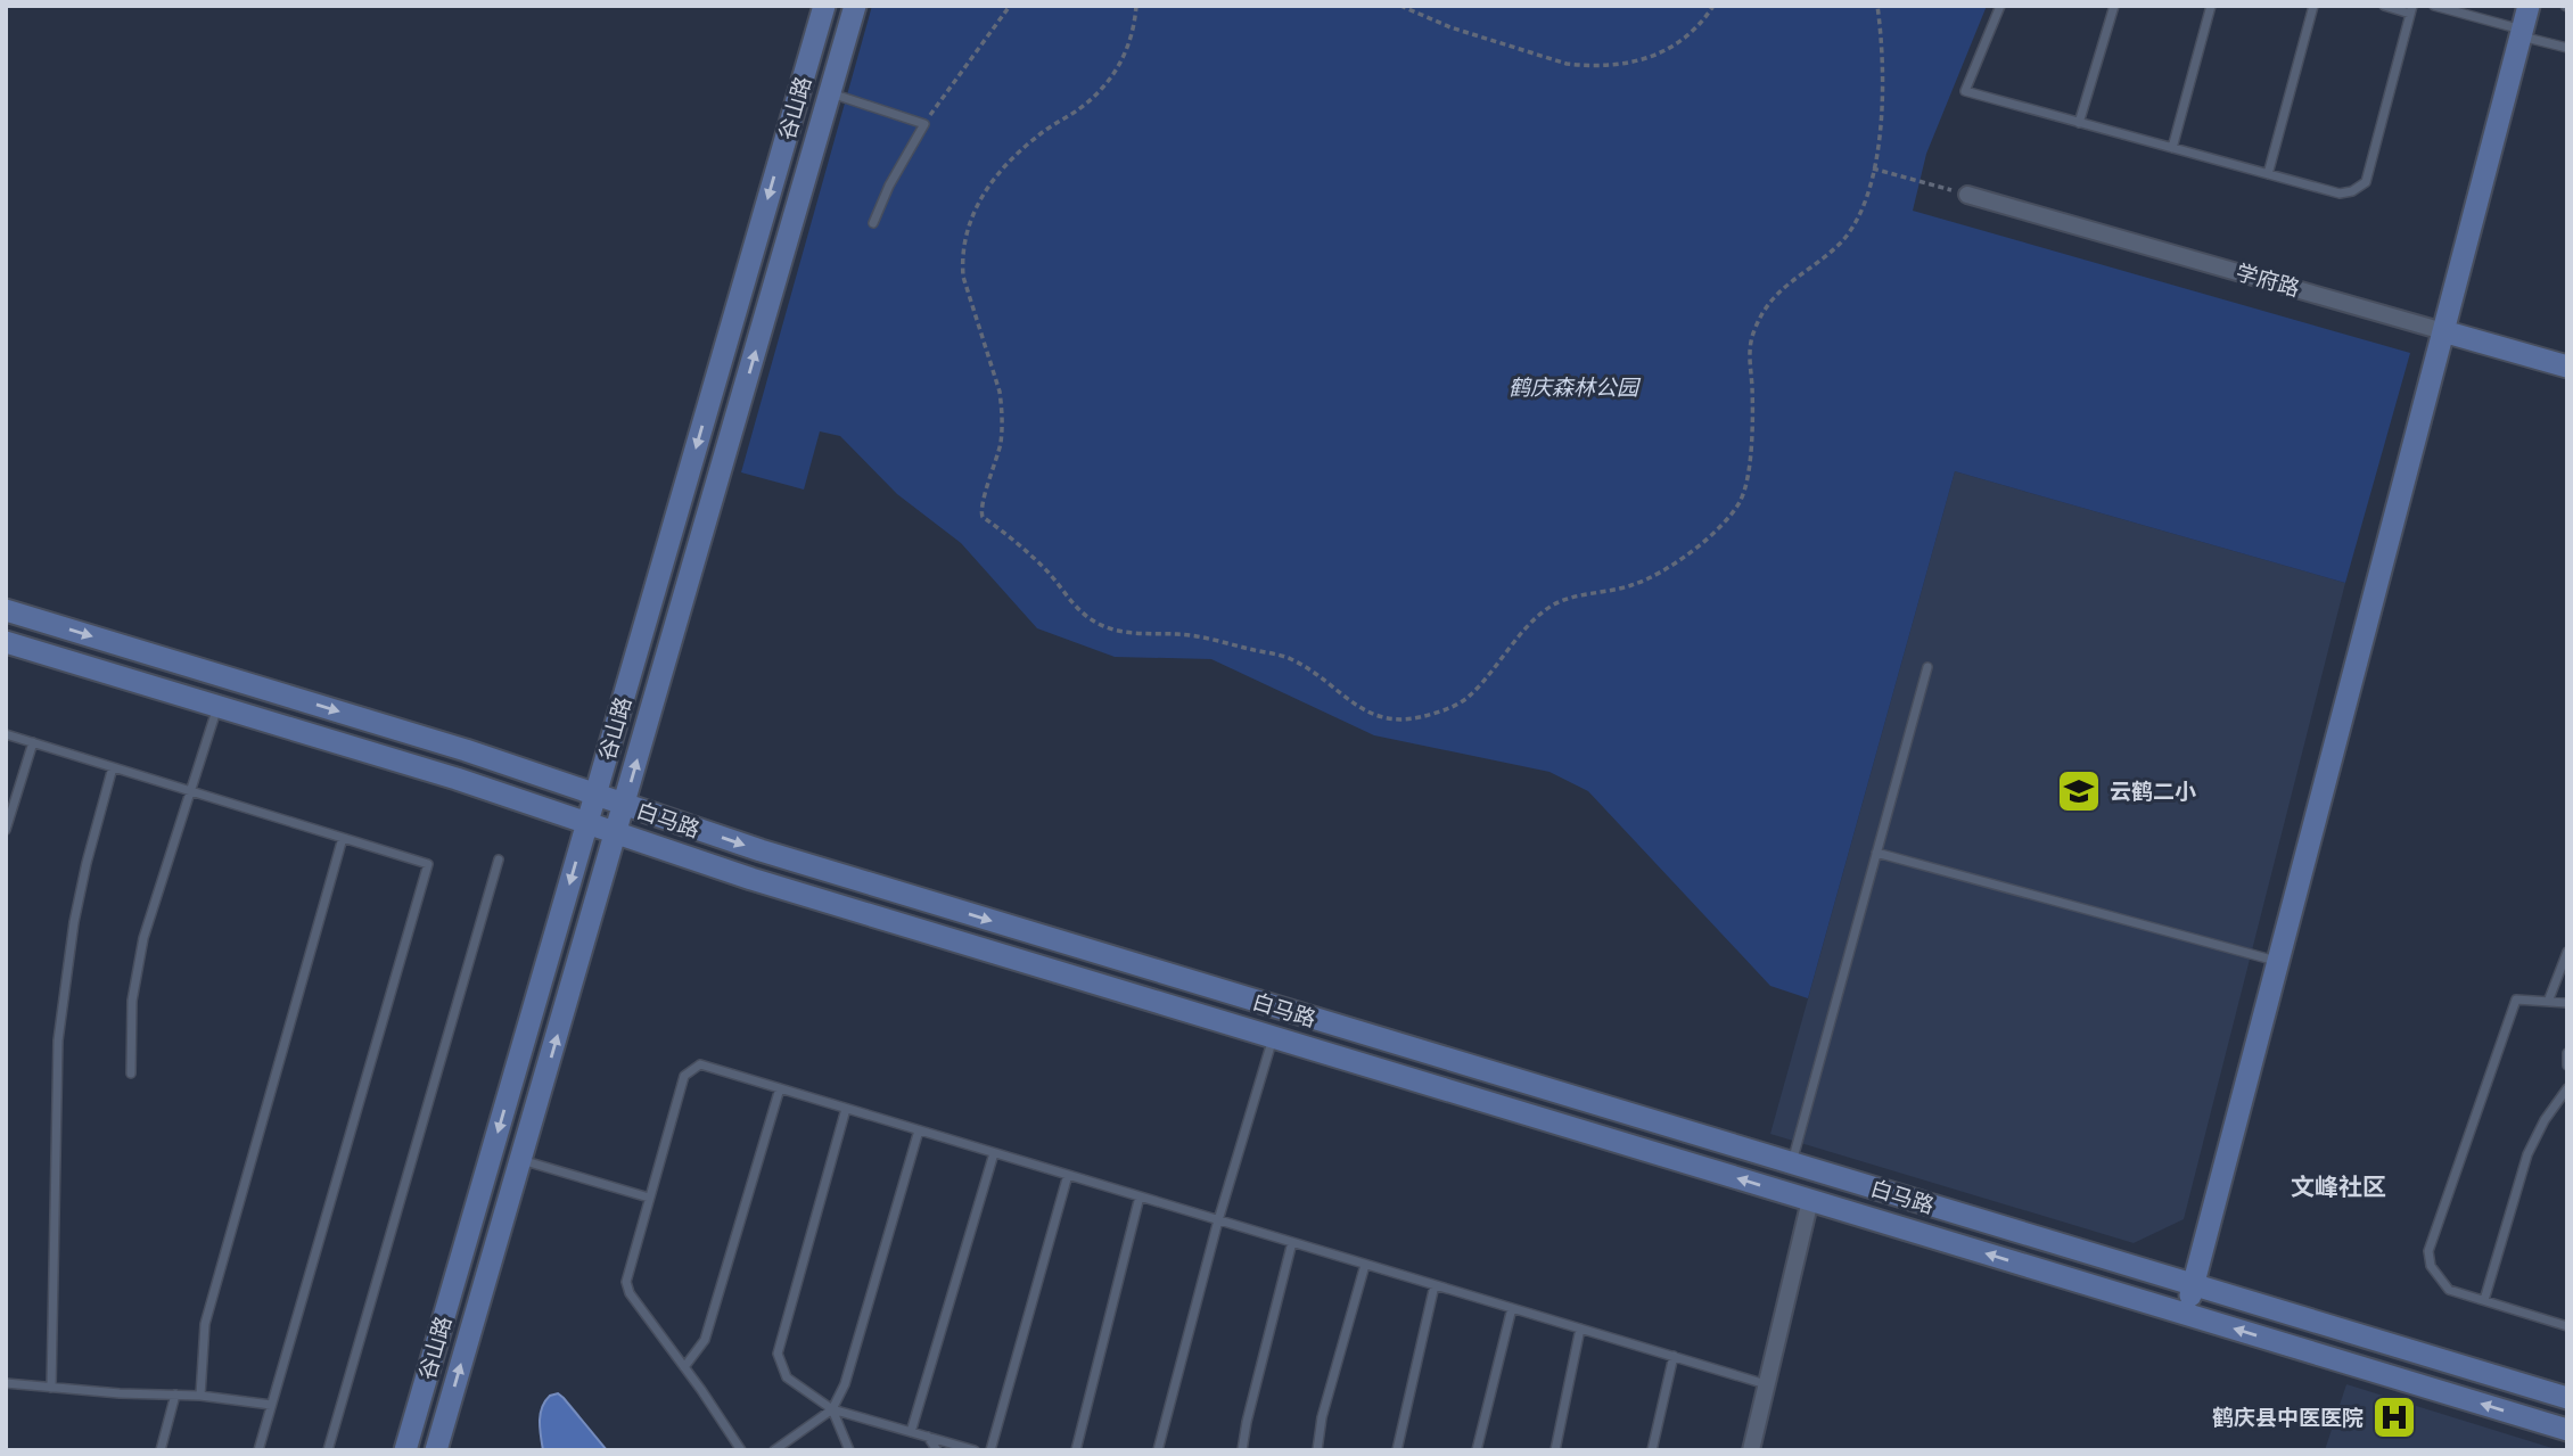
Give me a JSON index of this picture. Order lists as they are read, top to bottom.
{
  "streets": {
    "street": ["谷山路", "学府路", "白马路"]
  },
  "crossings": [
    ["谷山路", "白马路"]
  ],
  "districts": ["文峰社区"],
  "parks": ["鹤庆森林公园"],
  "places": {
    "school or university": ["云鹤二小"],
    "hospital": ["鹤庆县中医医院"]
  }
}
